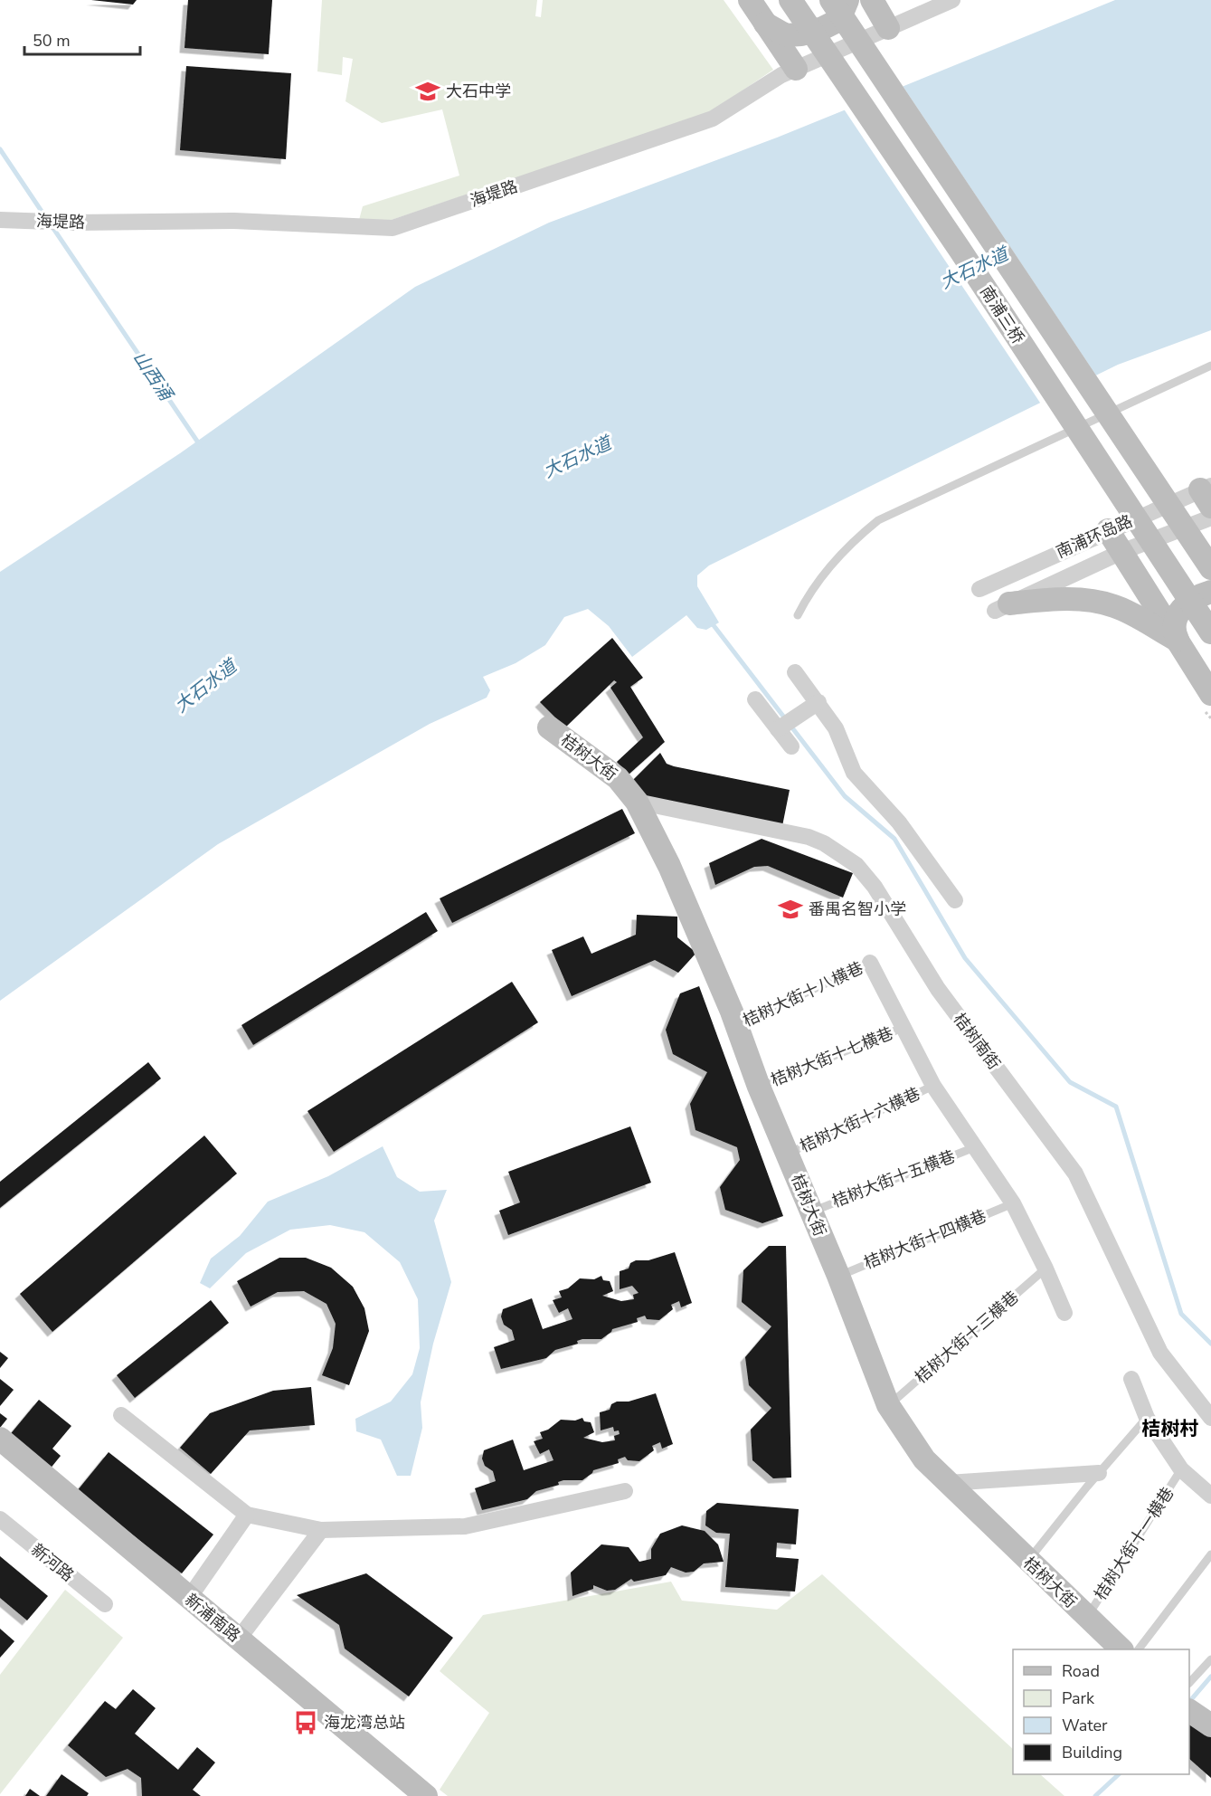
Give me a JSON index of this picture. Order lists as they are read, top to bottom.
{
  "streets": {
    "main road": ["南浦三桥", "桔树大街", "新浦南路"],
    "street": [
      "海堤路",
      "南浦环岛路",
      "桔树南街",
      "新河路"
    ],
    "lane": [
      "桔树大街十八横巷",
      "桔树大街十七横巷",
      "桔树大街十六横巷",
      "桔树大街十五横巷",
      "桔树大街十四横巷",
      "桔树大街十三横巷",
      "桔树大街十一横巷"
    ]
  },
  "crossings": [
    ["桔树大街", "桔树大街十八横巷"],
    ["桔树大街", "桔树南街"],
    ["桔树大街", "桔树大街十七横巷"],
    ["桔树大街", "桔树大街十六横巷"],
    ["桔树大街", "桔树大街十五横巷"],
    ["桔树大街", "桔树大街十四横巷"],
    ["桔树大街", "桔树大街十三横巷"],
    ["桔树大街", "桔树大街十一横巷"]
  ],
  "districts": ["桔树村"],
  "water": ["大石水道", "山西涌"],
  "places": {
    "school or university": ["大石中学", "番禺名智小学"],
    "bus stop": ["海龙湾总站"]
  },
  "legend": [
    "Road",
    "Park",
    "Water",
    "Building"
  ],
  "scale_bar": "50 m"
}
